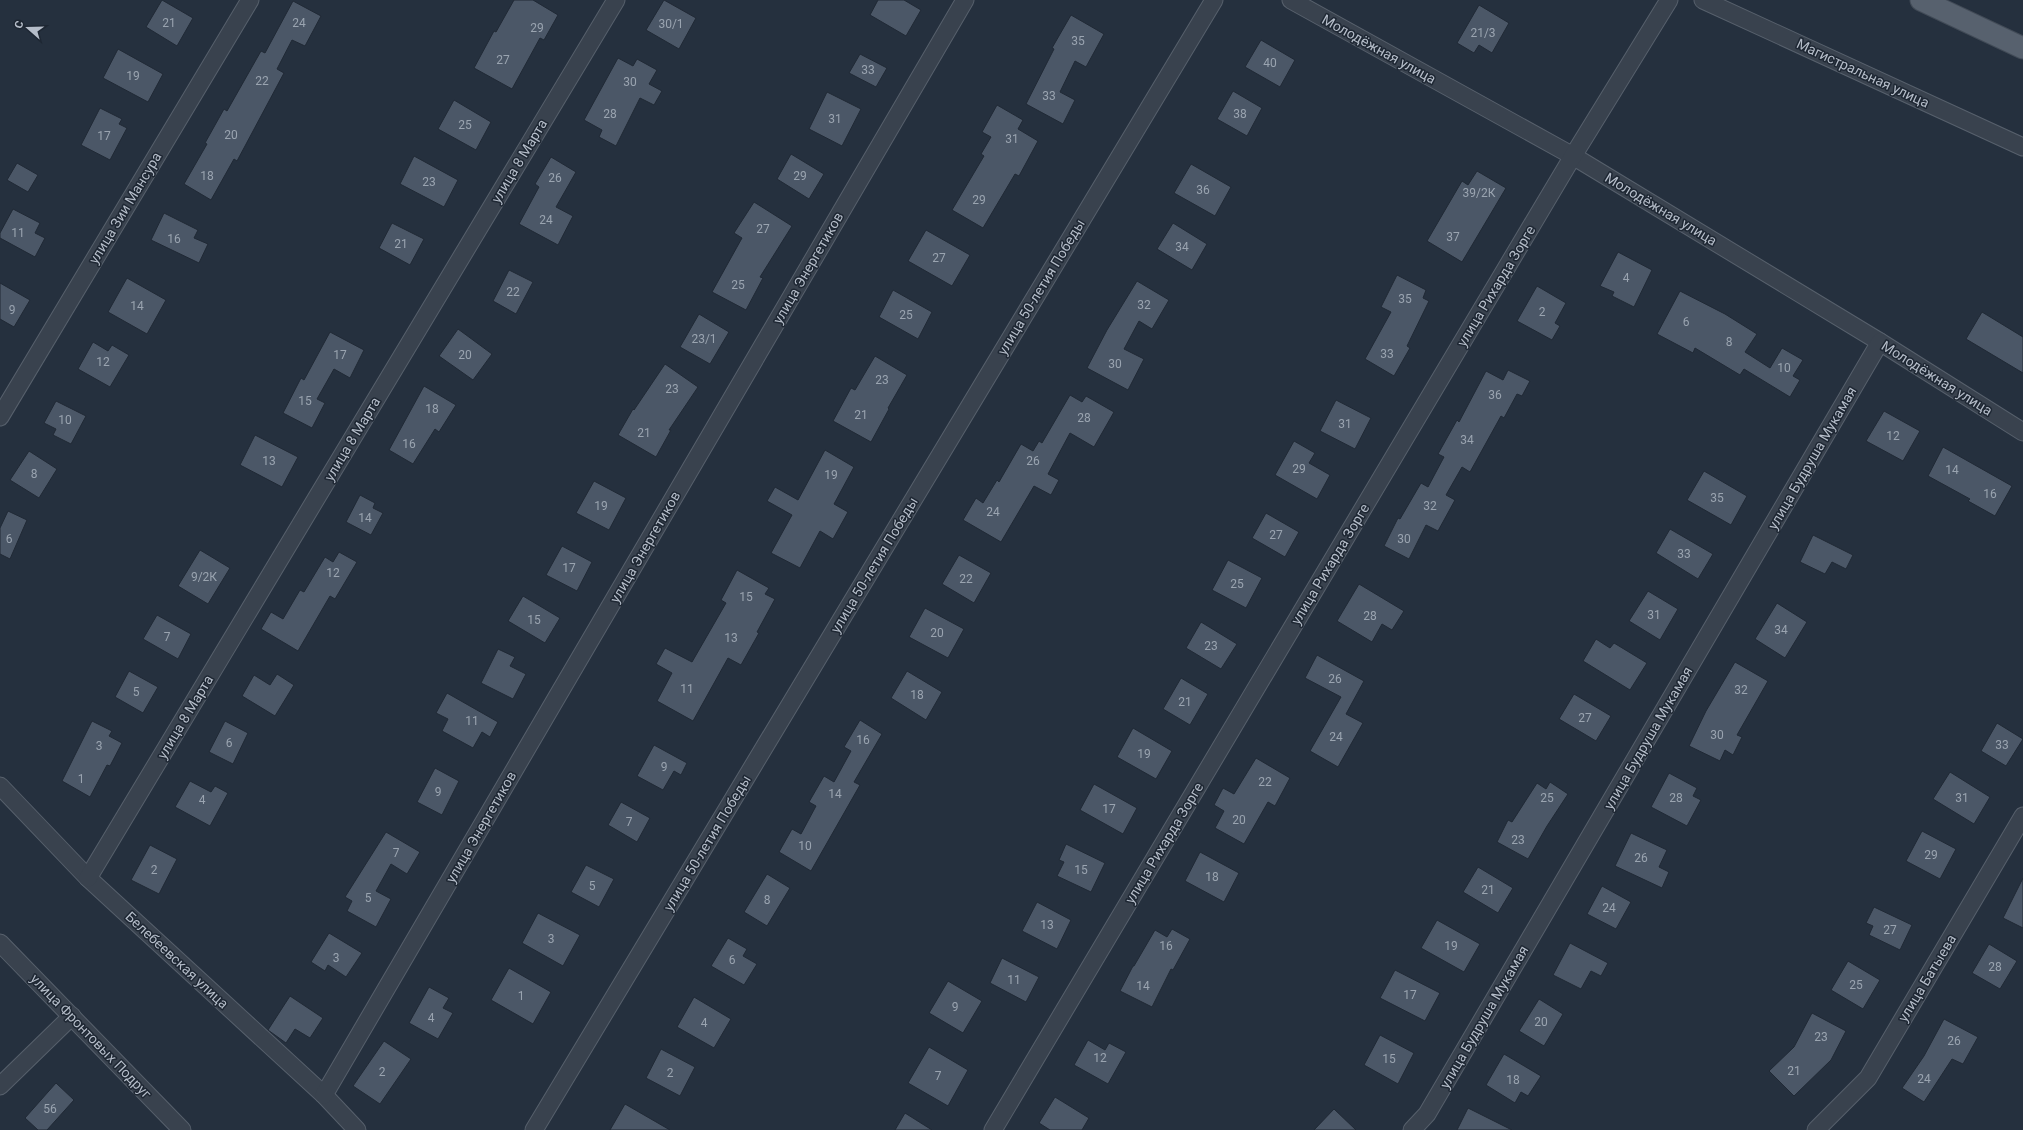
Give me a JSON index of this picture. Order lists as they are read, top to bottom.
{
  "streets": {
    "street": [
      "Молодёжная улица",
      "Магистральная улица",
      "улица 8 Марта",
      "улица Зии Мансура",
      "улица Энергетиков",
      "улица Рихарда Зорге",
      "улица 50-летия Победы",
      "улица Будруша Мукамая",
      "Белебеевская улица",
      "улица Батыева",
      "улица Фронтовых Подруг"
    ]
  },
  "crossings": [
    ["Молодёжная улица", "улица Рихарда Зорге"],
    ["Молодёжная улица", "улица Будруша Мукамая"],
    ["улица 8 Марта", "Белебеевская улица"],
    ["улица Энергетиков", "Белебеевская улица"]
  ],
  "house_numbers": [
    "21",
    "24",
    "30/1",
    "29",
    "21/3",
    "35",
    "27",
    "40",
    "33",
    "19",
    "22",
    "30",
    "33",
    "28",
    "38",
    "31",
    "25",
    "20",
    "17",
    "31",
    "18",
    "29",
    "26",
    "23",
    "36",
    "39/2К",
    "29",
    "24",
    "27",
    "11",
    "37",
    "16",
    "21",
    "34",
    "27",
    "4",
    "25",
    "22",
    "35",
    "32",
    "14",
    "9",
    "2",
    "25",
    "6",
    "23/1",
    "8",
    "33",
    "17",
    "20",
    "12",
    "30",
    "10",
    "23",
    "23",
    "36",
    "15",
    "18",
    "21",
    "28",
    "10",
    "31",
    "21",
    "12",
    "34",
    "16",
    "13",
    "26",
    "29",
    "14",
    "8",
    "19",
    "16",
    "35",
    "19",
    "32",
    "24",
    "14",
    "27",
    "6",
    "30",
    "33",
    "17",
    "12",
    "9/2К",
    "22",
    "25",
    "15",
    "31",
    "28",
    "15",
    "34",
    "20",
    "7",
    "13",
    "23",
    "26",
    "11",
    "32",
    "5",
    "18",
    "21",
    "27",
    "11",
    "30",
    "24",
    "16",
    "6",
    "33",
    "3",
    "19",
    "9",
    "1",
    "22",
    "9",
    "14",
    "25",
    "28",
    "31",
    "4",
    "17",
    "20",
    "7",
    "23",
    "10",
    "7",
    "29",
    "26",
    "2",
    "15",
    "18",
    "5",
    "21",
    "5",
    "8",
    "24",
    "13",
    "27",
    "3",
    "16",
    "19",
    "3",
    "6",
    "28",
    "11",
    "25",
    "14",
    "17",
    "1",
    "9",
    "4",
    "20",
    "4",
    "23",
    "26",
    "12",
    "15",
    "21",
    "2",
    "2",
    "7",
    "24",
    "18",
    "56"
  ],
  "north": "left"
}
